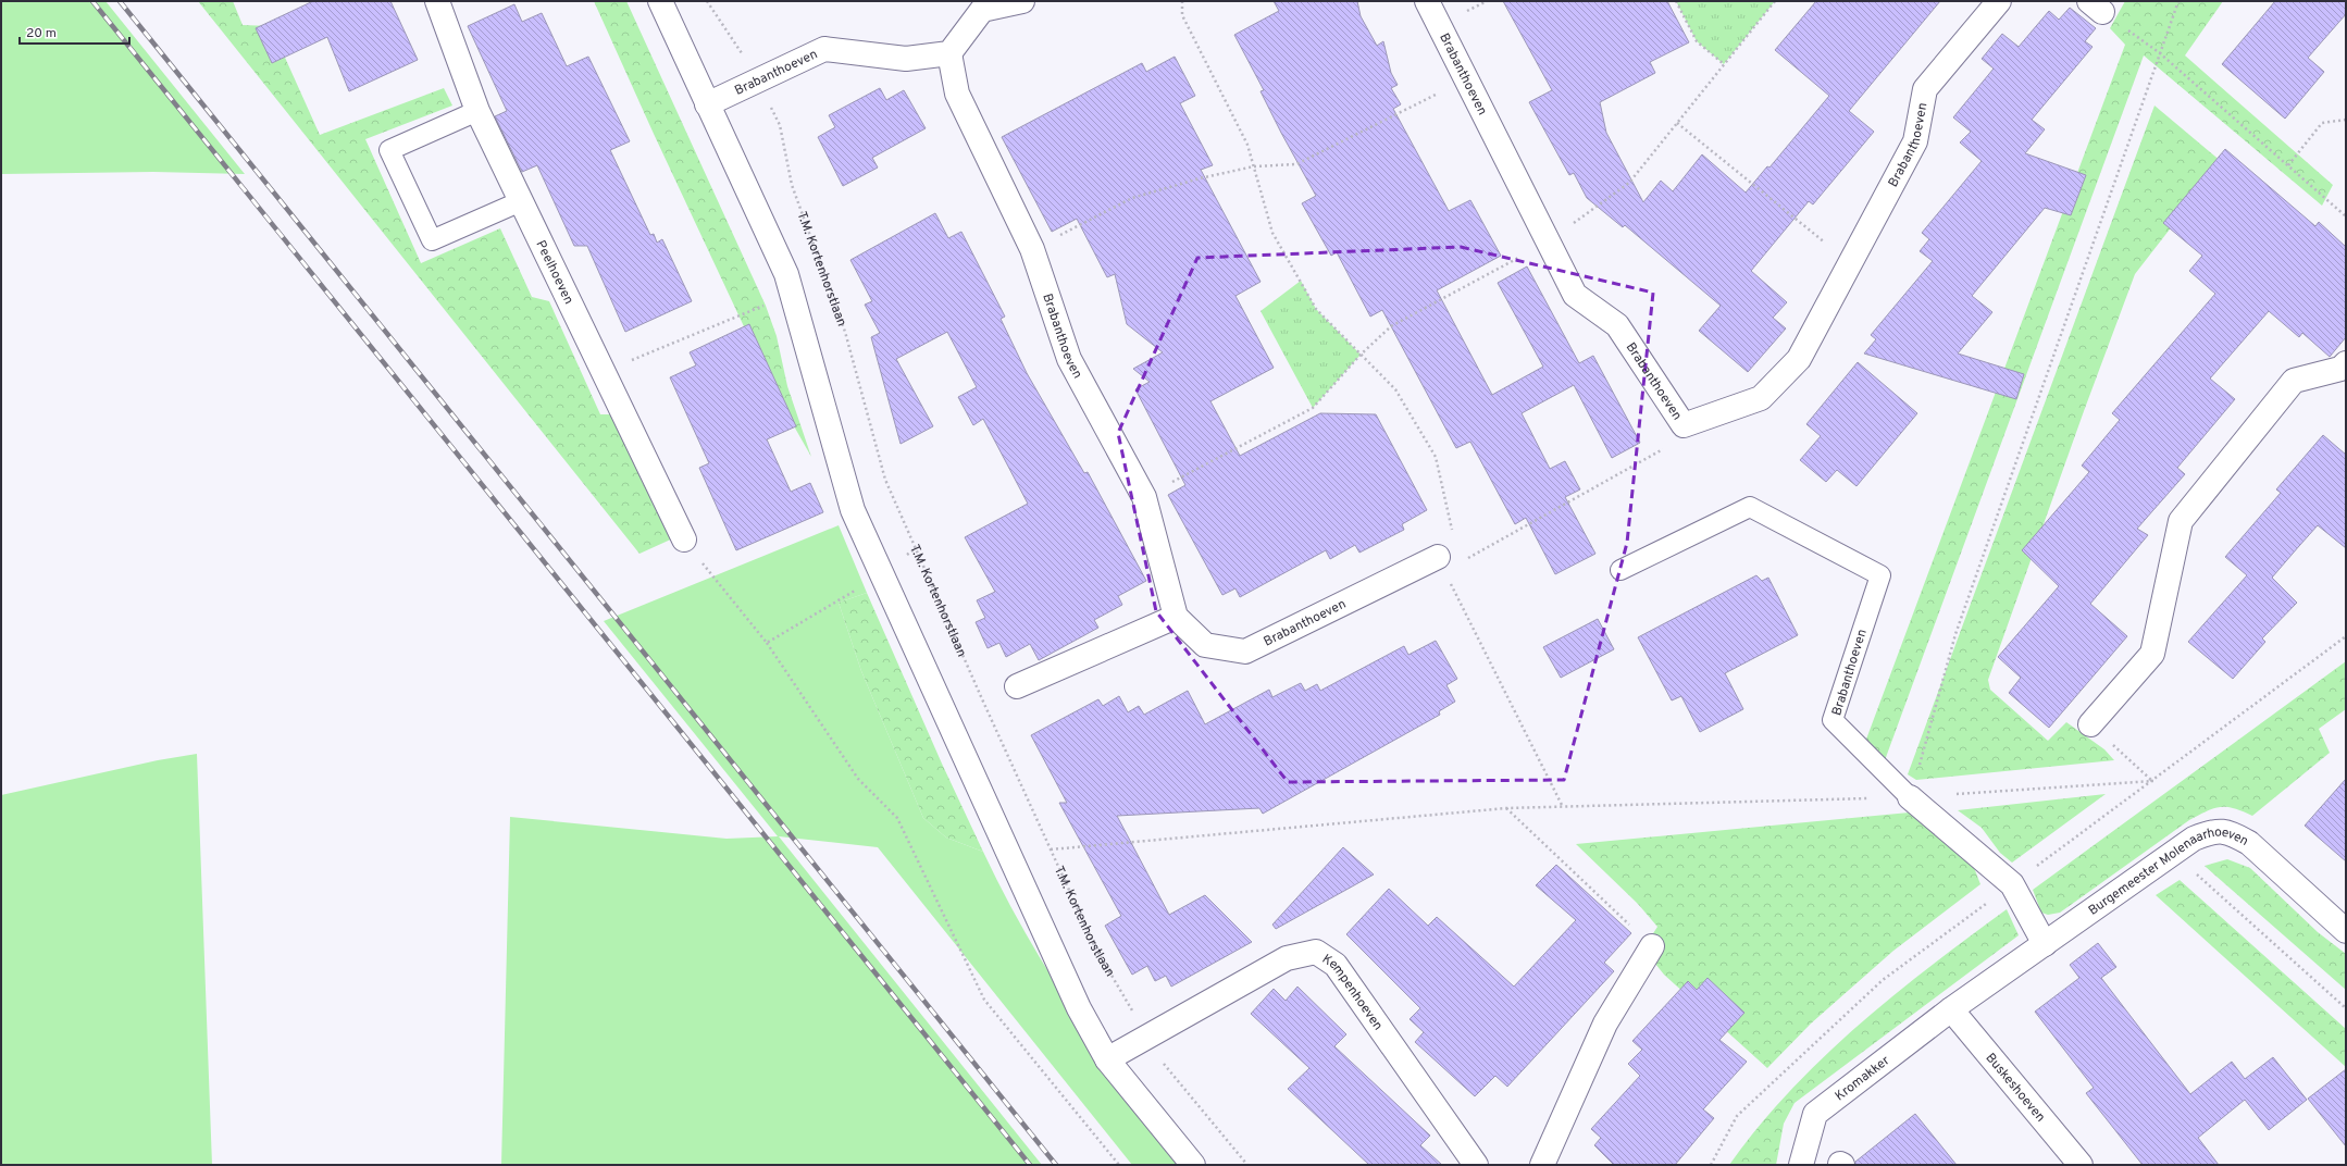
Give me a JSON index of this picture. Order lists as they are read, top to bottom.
{
  "streets": {
    "street": [
      "Brabanthoeven",
      "Peelhoeven",
      "Burgemeester Molenaarhoeven",
      "Kempenhoeven",
      "Kromakker",
      "Buskeshoeven"
    ],
    "path": ["T.M. Kortenhorstlaan"]
  },
  "crossings": [
    ["Brabanthoeven", "T.M. Kortenhorstlaan"],
    ["T.M. Kortenhorstlaan", "Kempenhoeven"],
    ["Burgemeester Molenaarhoeven", "Kromakker"],
    ["Burgemeester Molenaarhoeven", "Buskeshoeven"],
    ["Kromakker", "Buskeshoeven"]
  ],
  "scale_bar": "20 m"
}
